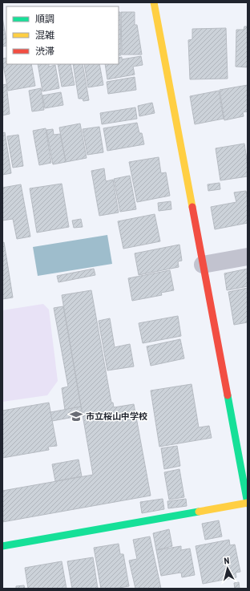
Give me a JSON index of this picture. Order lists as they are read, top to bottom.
{
  "places": {
    "school or university": ["市立桜山中学校"]
  },
  "legend": ["順調", "混雑", "渋滞"],
  "north": "top"
}
